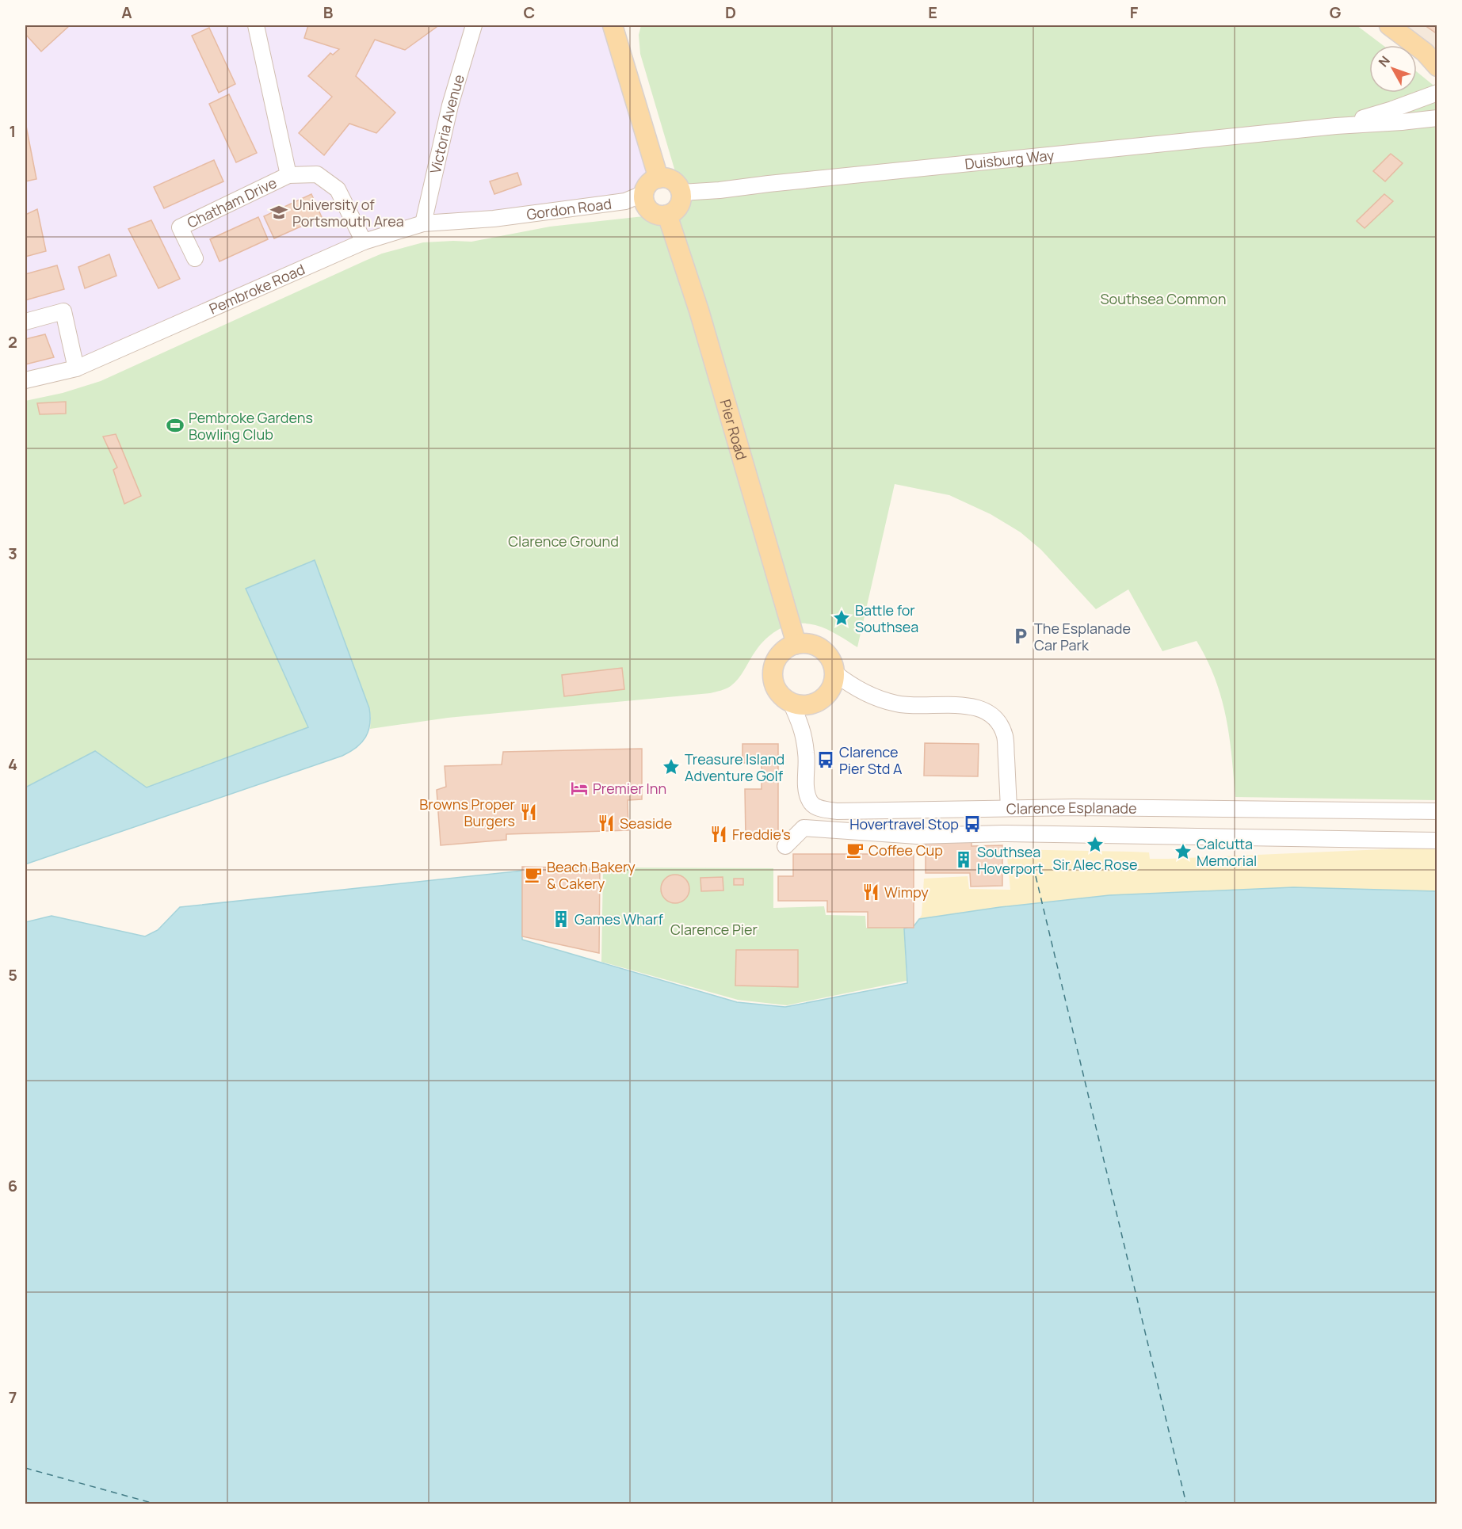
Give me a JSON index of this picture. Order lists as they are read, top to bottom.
{
  "streets": {
    "main road": ["Pier Road"],
    "street": [
      "Victoria Avenue",
      "Duisburg Way",
      "Chatham Drive",
      "Gordon Road",
      "Pembroke Road",
      "Clarence Esplanade"
    ]
  },
  "crossings": [
    ["Victoria Avenue", "Pembroke Road"],
    ["Duisburg Way", "Gordon Road"],
    ["Duisburg Way", "Pier Road"],
    ["Chatham Drive", "Pembroke Road"],
    ["Gordon Road", "Pembroke Road"],
    ["Gordon Road", "Pier Road"],
    ["Pier Road", "Clarence Esplanade"]
  ],
  "parks": ["Southsea Common", "Clarence Ground", "Clarence Pier"],
  "places": {
    "school or university": ["University of Portsmouth Area"],
    "sports": ["Pembroke Gardens Bowling Club"],
    "place": [
      "Battle for Southsea",
      "Treasure Island Adventure Golf",
      "Sir Alec Rose",
      "Calcutta Memorial"
    ],
    "parking": ["The Esplanade Car Park"],
    "bus stop": ["Clarence Pier Std A", "Hovertravel Stop"],
    "hotel": ["Premier Inn"],
    "restaurant": [
      "Browns Proper Burgers",
      "Seaside",
      "Freddie's",
      "Wimpy"
    ],
    "cafe": ["Coffee Cup", "Beach Bakery & Cakery"],
    "building": ["Southsea Hoverport", "Games Wharf"]
  },
  "north": "top left",
  "grid": {
    "columns": [
      "A",
      "B",
      "C",
      "D",
      "E",
      "F",
      "G"
    ],
    "rows": [
      "1",
      "2",
      "3",
      "4",
      "5",
      "6",
      "7"
    ]
  }
}
